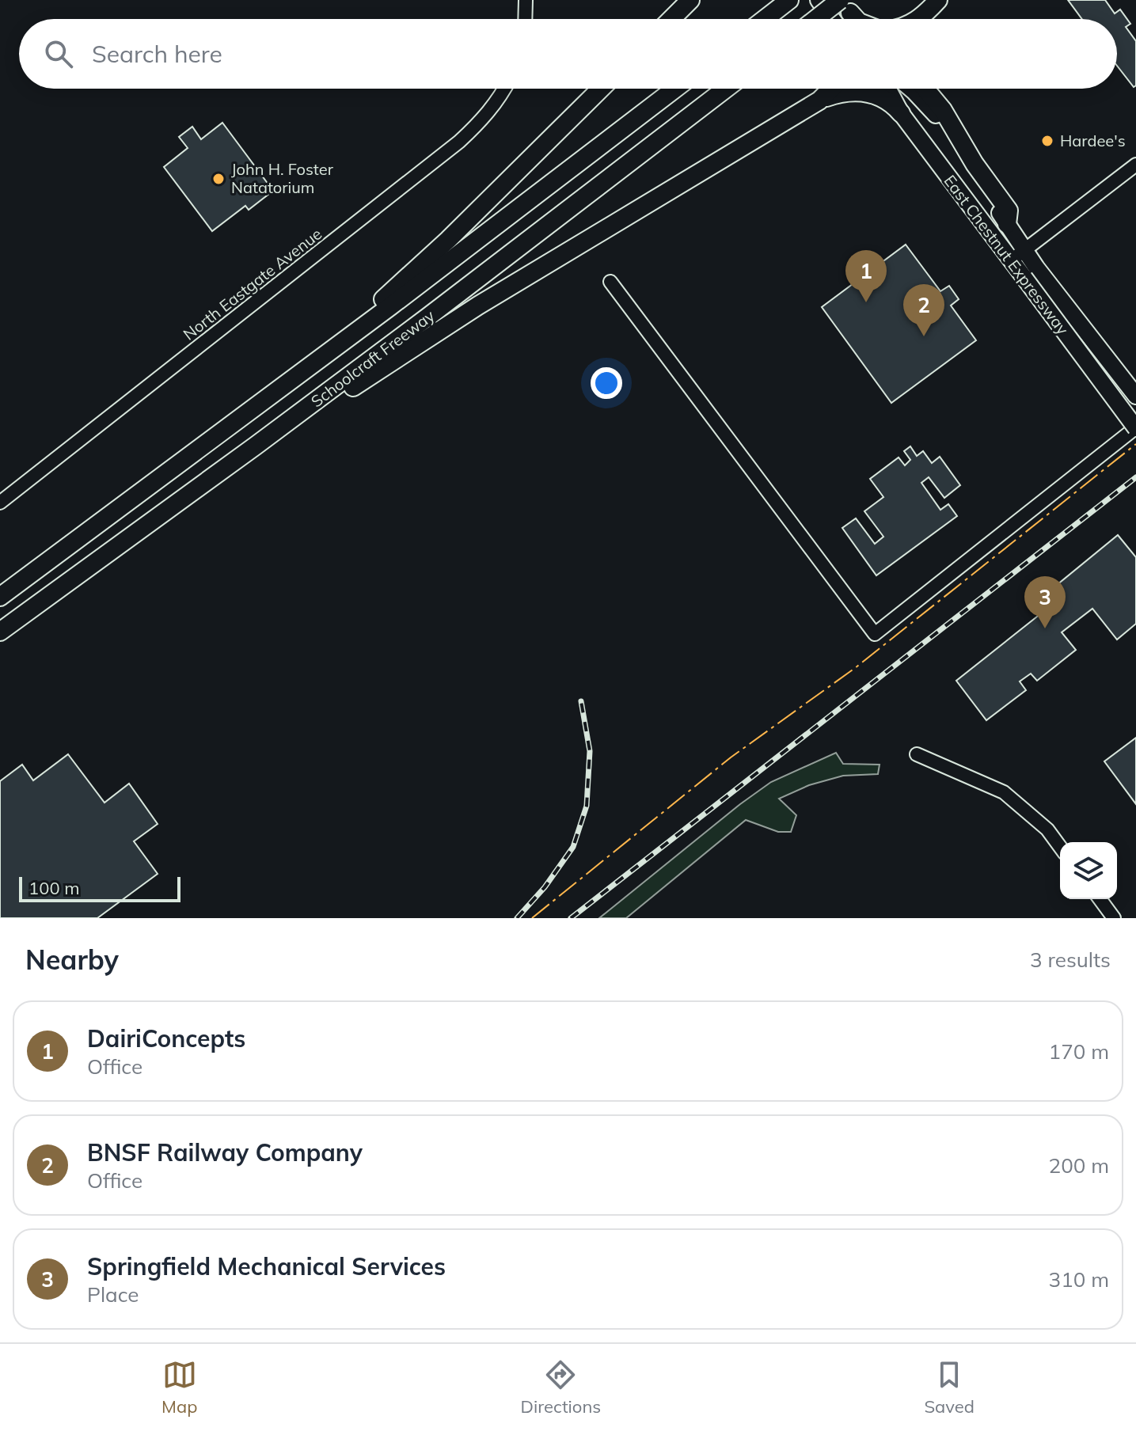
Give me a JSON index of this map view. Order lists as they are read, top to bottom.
{
  "streets": {
    "highway": ["Schoolcraft Freeway"],
    "main road": ["East Chestnut Expressway"],
    "street": ["North Eastgate Avenue"]
  },
  "places": ["Hardee's", "John H. Foster Natatorium"],
  "scale_bar": "100 m",
  "page": {
    "search": "Search here",
    "pins": ["1", "2", "3"],
    "scale": "100 m",
    "heading": ["Nearby", "3 results"],
    "list": [
      {
        "mark": "1",
        "name": "DairiConcepts",
        "note": "Office",
        "value": "170 m"
      },
      {
        "mark": "2",
        "name": "BNSF Railway Company",
        "note": "Office",
        "value": "200 m"
      },
      {
        "mark": "3",
        "name": "Springfield Mechanical Services",
        "note": "Place",
        "value": "310 m"
      }
    ],
    "nav": ["Map", "Directions", "Saved"]
  }
}
